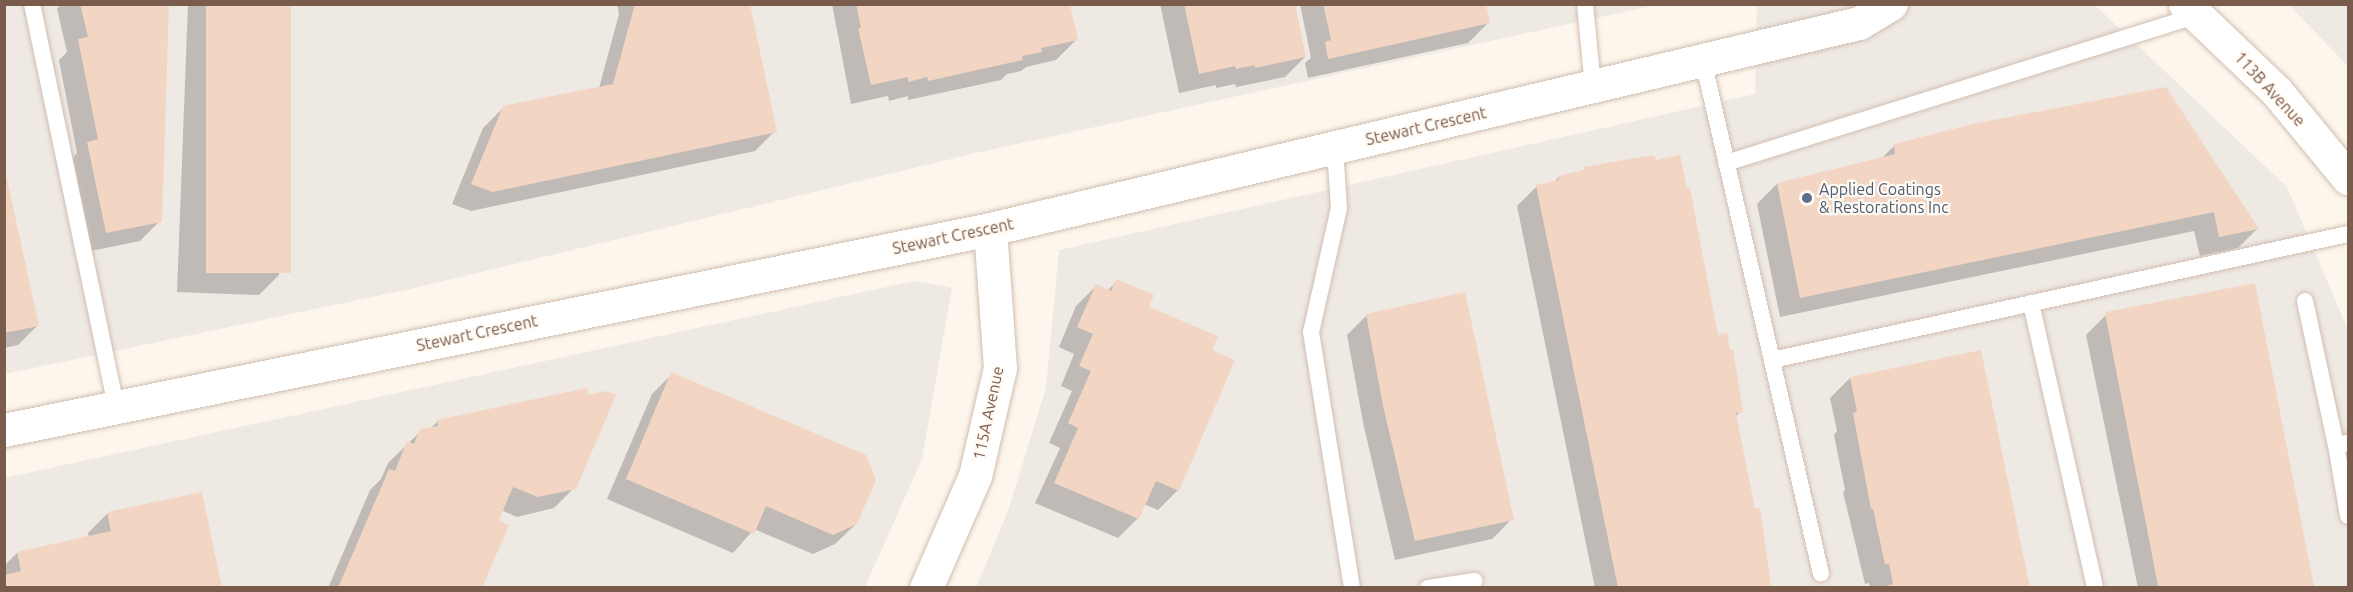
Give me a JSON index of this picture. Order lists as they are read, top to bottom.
{
  "streets": {
    "street": ["113B Avenue", "Stewart Crescent", "115A Avenue"]
  },
  "crossings": [
    ["Stewart Crescent", "115A Avenue"]
  ],
  "places": ["Applied Coatings & Restorations Inc"]
}
